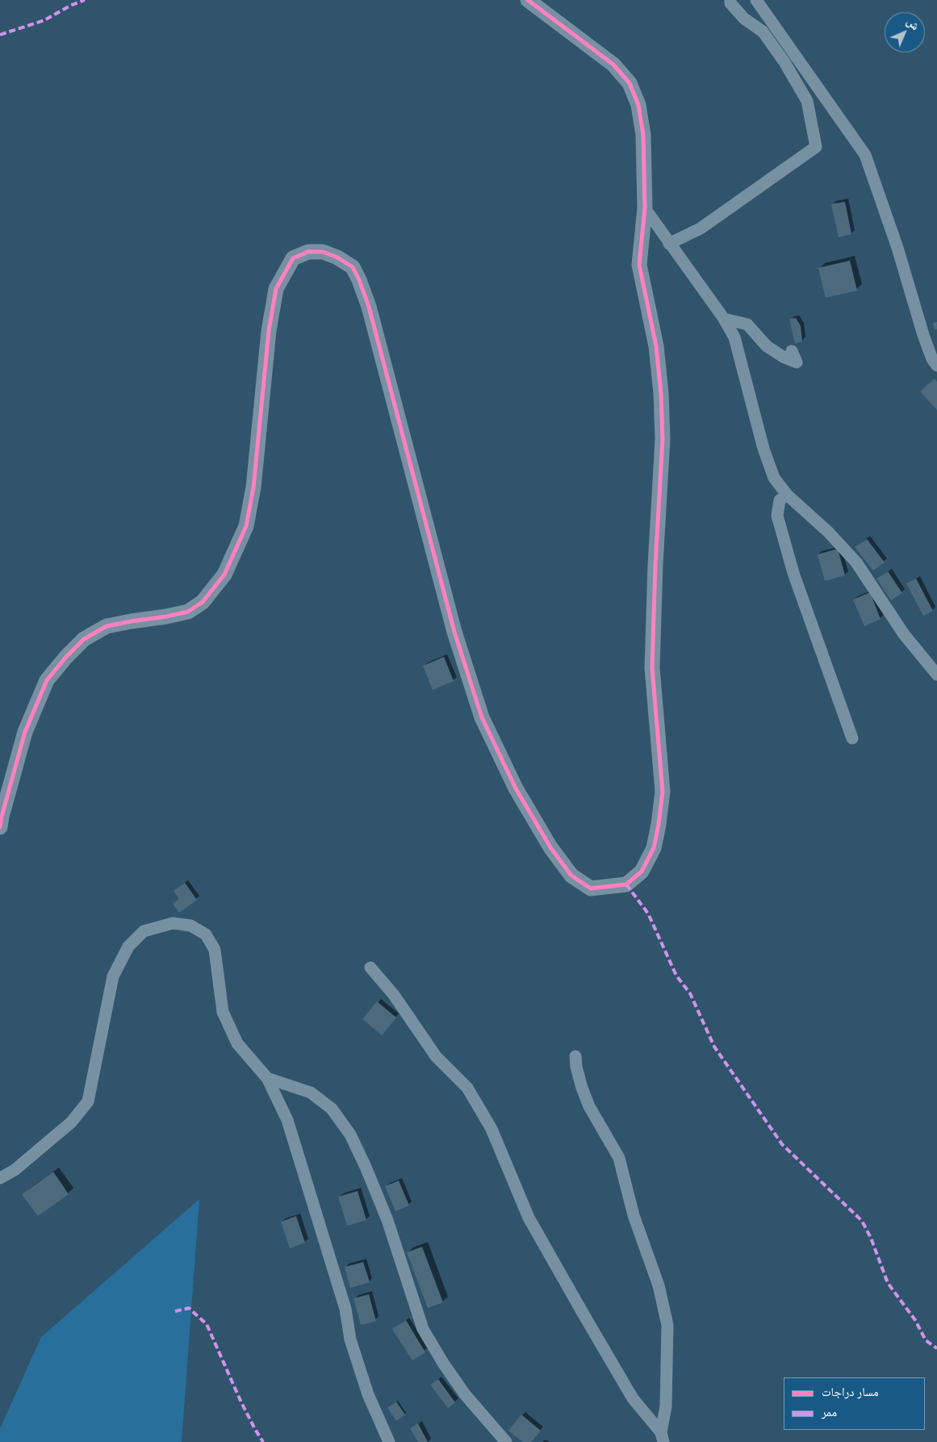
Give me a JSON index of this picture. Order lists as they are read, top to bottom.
{
  "legend": ["مسار دراجات", "ممر"],
  "north": "top right"
}
